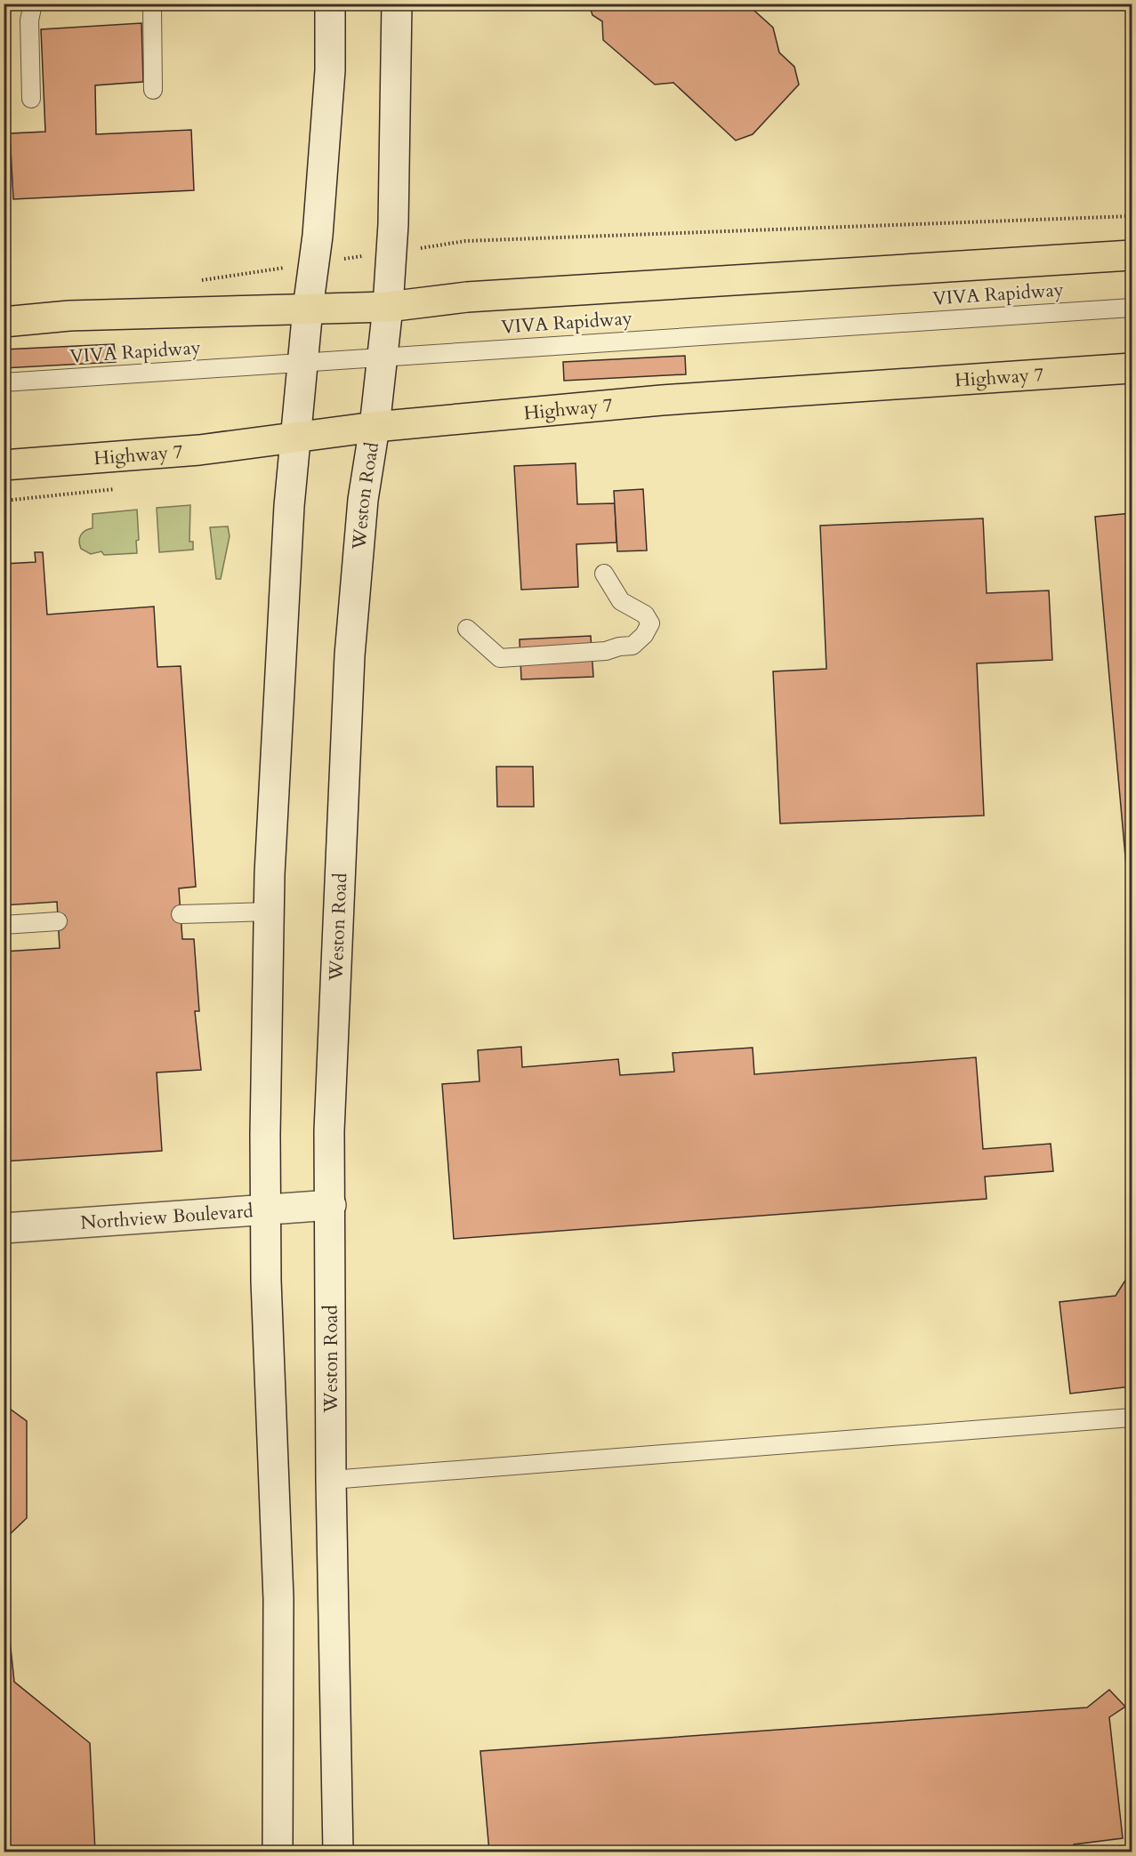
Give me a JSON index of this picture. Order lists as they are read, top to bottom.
{
  "streets": {
    "main road": ["Highway 7", "Weston Road", "Northview Boulevard"],
    "lane": ["VIVA Rapidway"]
  },
  "crossings": [
    ["VIVA Rapidway", "Weston Road"],
    ["Highway 7", "Weston Road"],
    ["Weston Road", "Northview Boulevard"]
  ]
}
